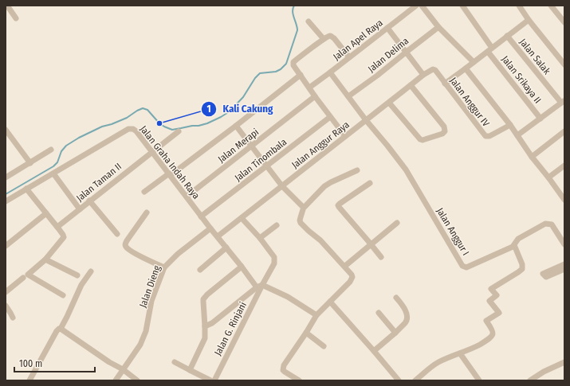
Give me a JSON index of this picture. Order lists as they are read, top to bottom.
{
  "streets": {
    "street": [
      "Jalan Apel Raya",
      "Jalan Delima",
      "Jalan Salak",
      "Jalan Srikaya II",
      "Jalan Anggur IV",
      "Jalan Anggur Raya",
      "Jalan Merapi",
      "Jalan Tinombala",
      "Jalan Graha Indah Raya",
      "Jalan Taman II",
      "Jalan Anggur I",
      "Jalan Dieng",
      "Jalan G. Rinjani"
    ]
  },
  "crossings": [
    ["Jalan Apel Raya", "Jalan Anggur I"],
    ["Jalan Delima", "Jalan Anggur I"],
    ["Jalan Anggur IV", "Jalan Anggur Raya"],
    ["Jalan Anggur Raya", "Jalan Graha Indah Raya"],
    ["Jalan Anggur Raya", "Jalan Anggur I"],
    ["Jalan Anggur Raya", "Jalan G. Rinjani"],
    ["Jalan Merapi", "Jalan Graha Indah Raya"],
    ["Jalan Tinombala", "Jalan Graha Indah Raya"],
    ["Jalan Graha Indah Raya", "Jalan Taman II"],
    ["Jalan Graha Indah Raya", "Jalan Dieng"]
  ],
  "places": ["Kali Cakung"],
  "scale_bar": "100 m"
}
